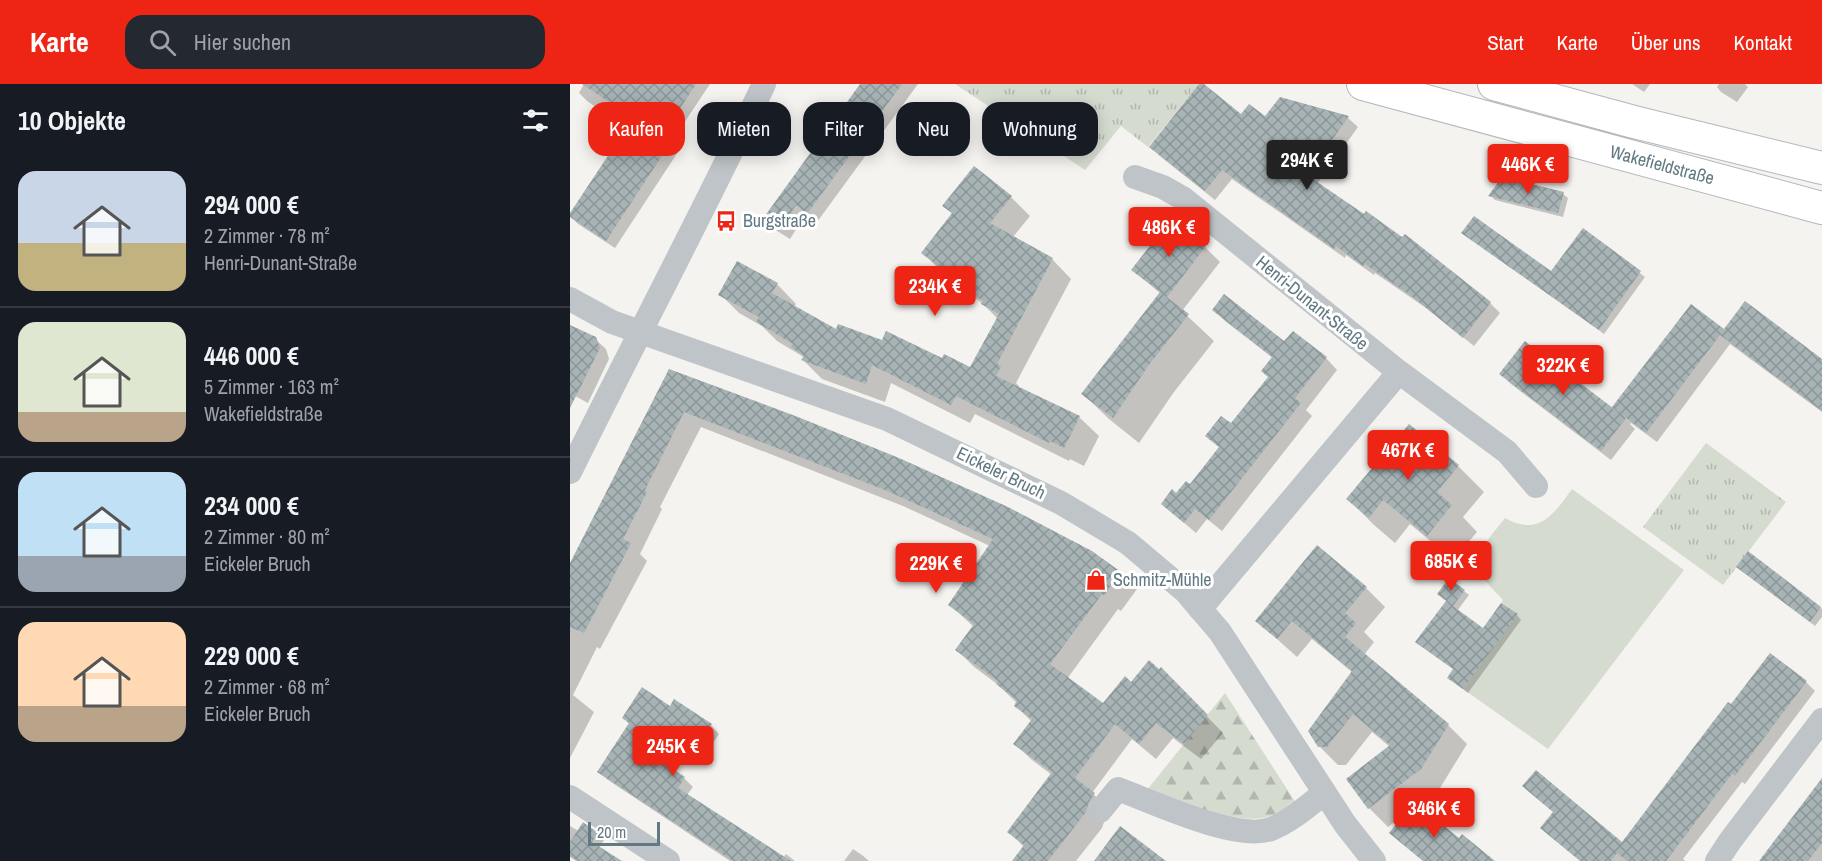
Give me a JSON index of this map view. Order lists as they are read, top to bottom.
{
  "streets": {
    "main road": ["Wakefieldstraße"],
    "street": ["Henri-Dunant-Straße", "Eickeler Bruch"]
  },
  "places": {
    "bus stop": ["Burgstraße"],
    "shop": ["Schmitz-Mühle"]
  },
  "scale_bar": "20 m",
  "page": {
    "header": "Karte",
    "search": "Hier suchen",
    "nav": [
      "Start",
      "Karte",
      "Über uns",
      "Kontakt"
    ],
    "heading": "10 Objekte",
    "chip": [
      "Kaufen",
      "Mieten",
      "Filter",
      "Neu",
      "Wohnung"
    ],
    "price": [
      "294K €",
      "446K €",
      "486K €",
      "234K €",
      "322K €",
      "467K €",
      "685K €",
      "229K €",
      "245K €",
      "346K €"
    ],
    "list": [
      {
        "name": "294 000 €",
        "note": "2 Zimmer · 78 m² · Henri-Dunant-Straße"
      },
      {
        "name": "446 000 €",
        "note": "5 Zimmer · 163 m² · Wakefieldstraße"
      },
      {
        "name": "234 000 €",
        "note": "2 Zimmer · 80 m² · Eickeler Bruch"
      },
      {
        "name": "229 000 €",
        "note": "2 Zimmer · 68 m² · Eickeler Bruch"
      }
    ],
    "scale": "20 m"
  }
}
